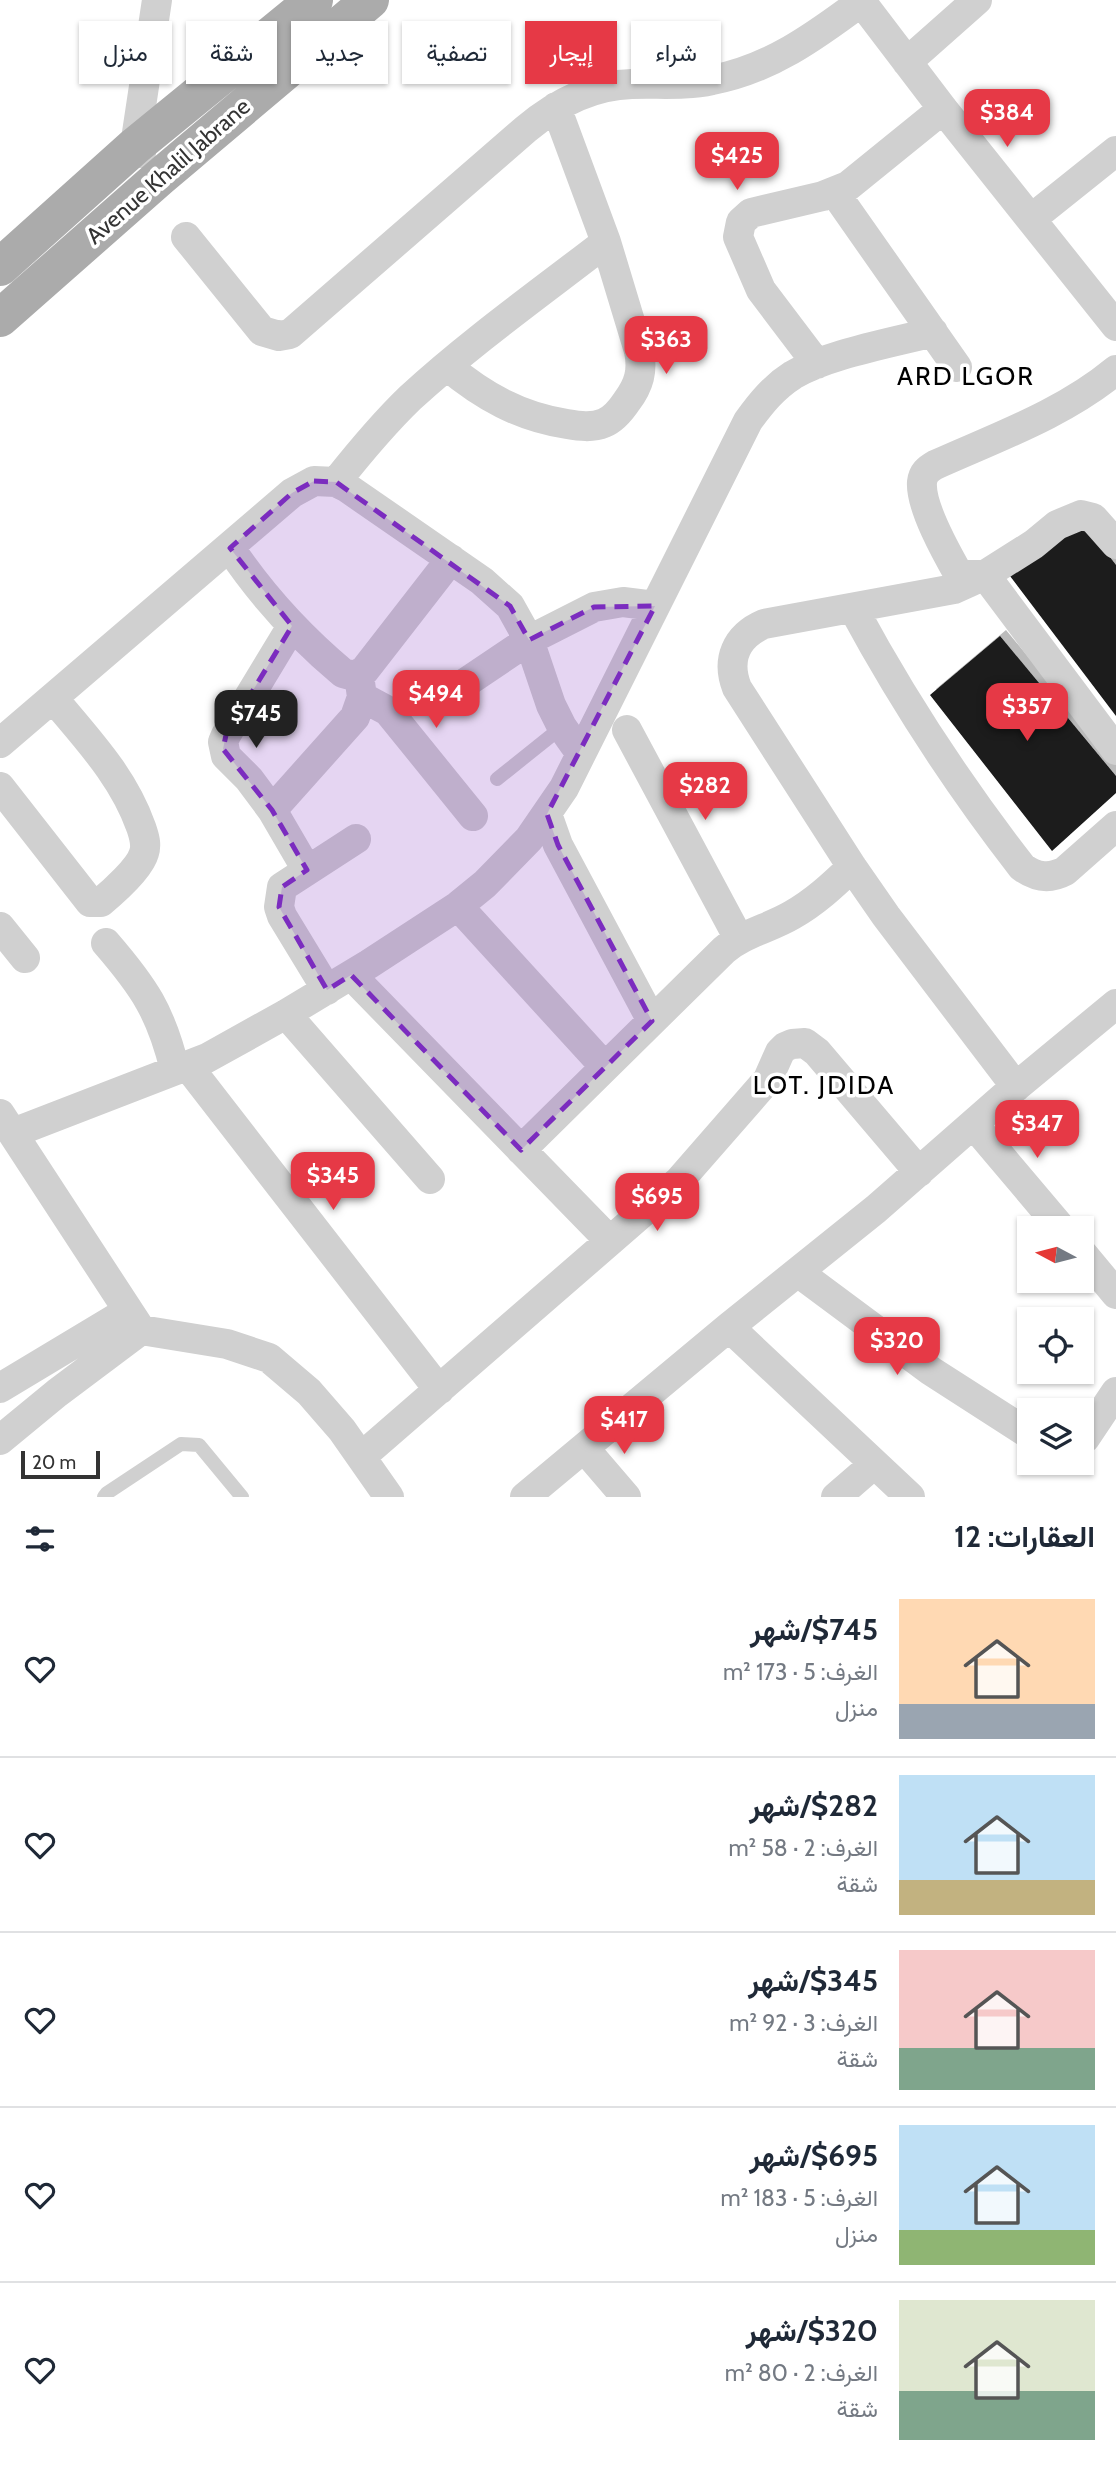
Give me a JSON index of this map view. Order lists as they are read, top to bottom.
{
  "streets": {
    "main road": ["Avenue Khalil Jabrane"]
  },
  "districts": ["ARD LGOR", "LOT. JDIDA"],
  "scale_bar": "20 m",
  "north": "left",
  "page": {
    "chip": [
      "شراء",
      "إيجار",
      "تصفية",
      "جديد",
      "شقة",
      "منزل"
    ],
    "price": [
      "$384",
      "$425",
      "$363",
      "$494",
      "$357",
      "$745",
      "$282",
      "$347",
      "$345",
      "$695",
      "$320",
      "$417"
    ],
    "scale": "20 m",
    "heading": "العقارات: 12",
    "list": [
      {
        "name": "$745/شهر",
        "note": "الغرف: 5 · 173 m² · منزل"
      },
      {
        "name": "$282/شهر",
        "note": "الغرف: 2 · 58 m² · شقة"
      },
      {
        "name": "$345/شهر",
        "note": "الغرف: 3 · 92 m² · شقة"
      },
      {
        "name": "$695/شهر",
        "note": "الغرف: 5 · 183 m² · منزل"
      },
      {
        "name": "$320/شهر",
        "note": "الغرف: 2 · 80 m² · شقة"
      }
    ]
  }
}
